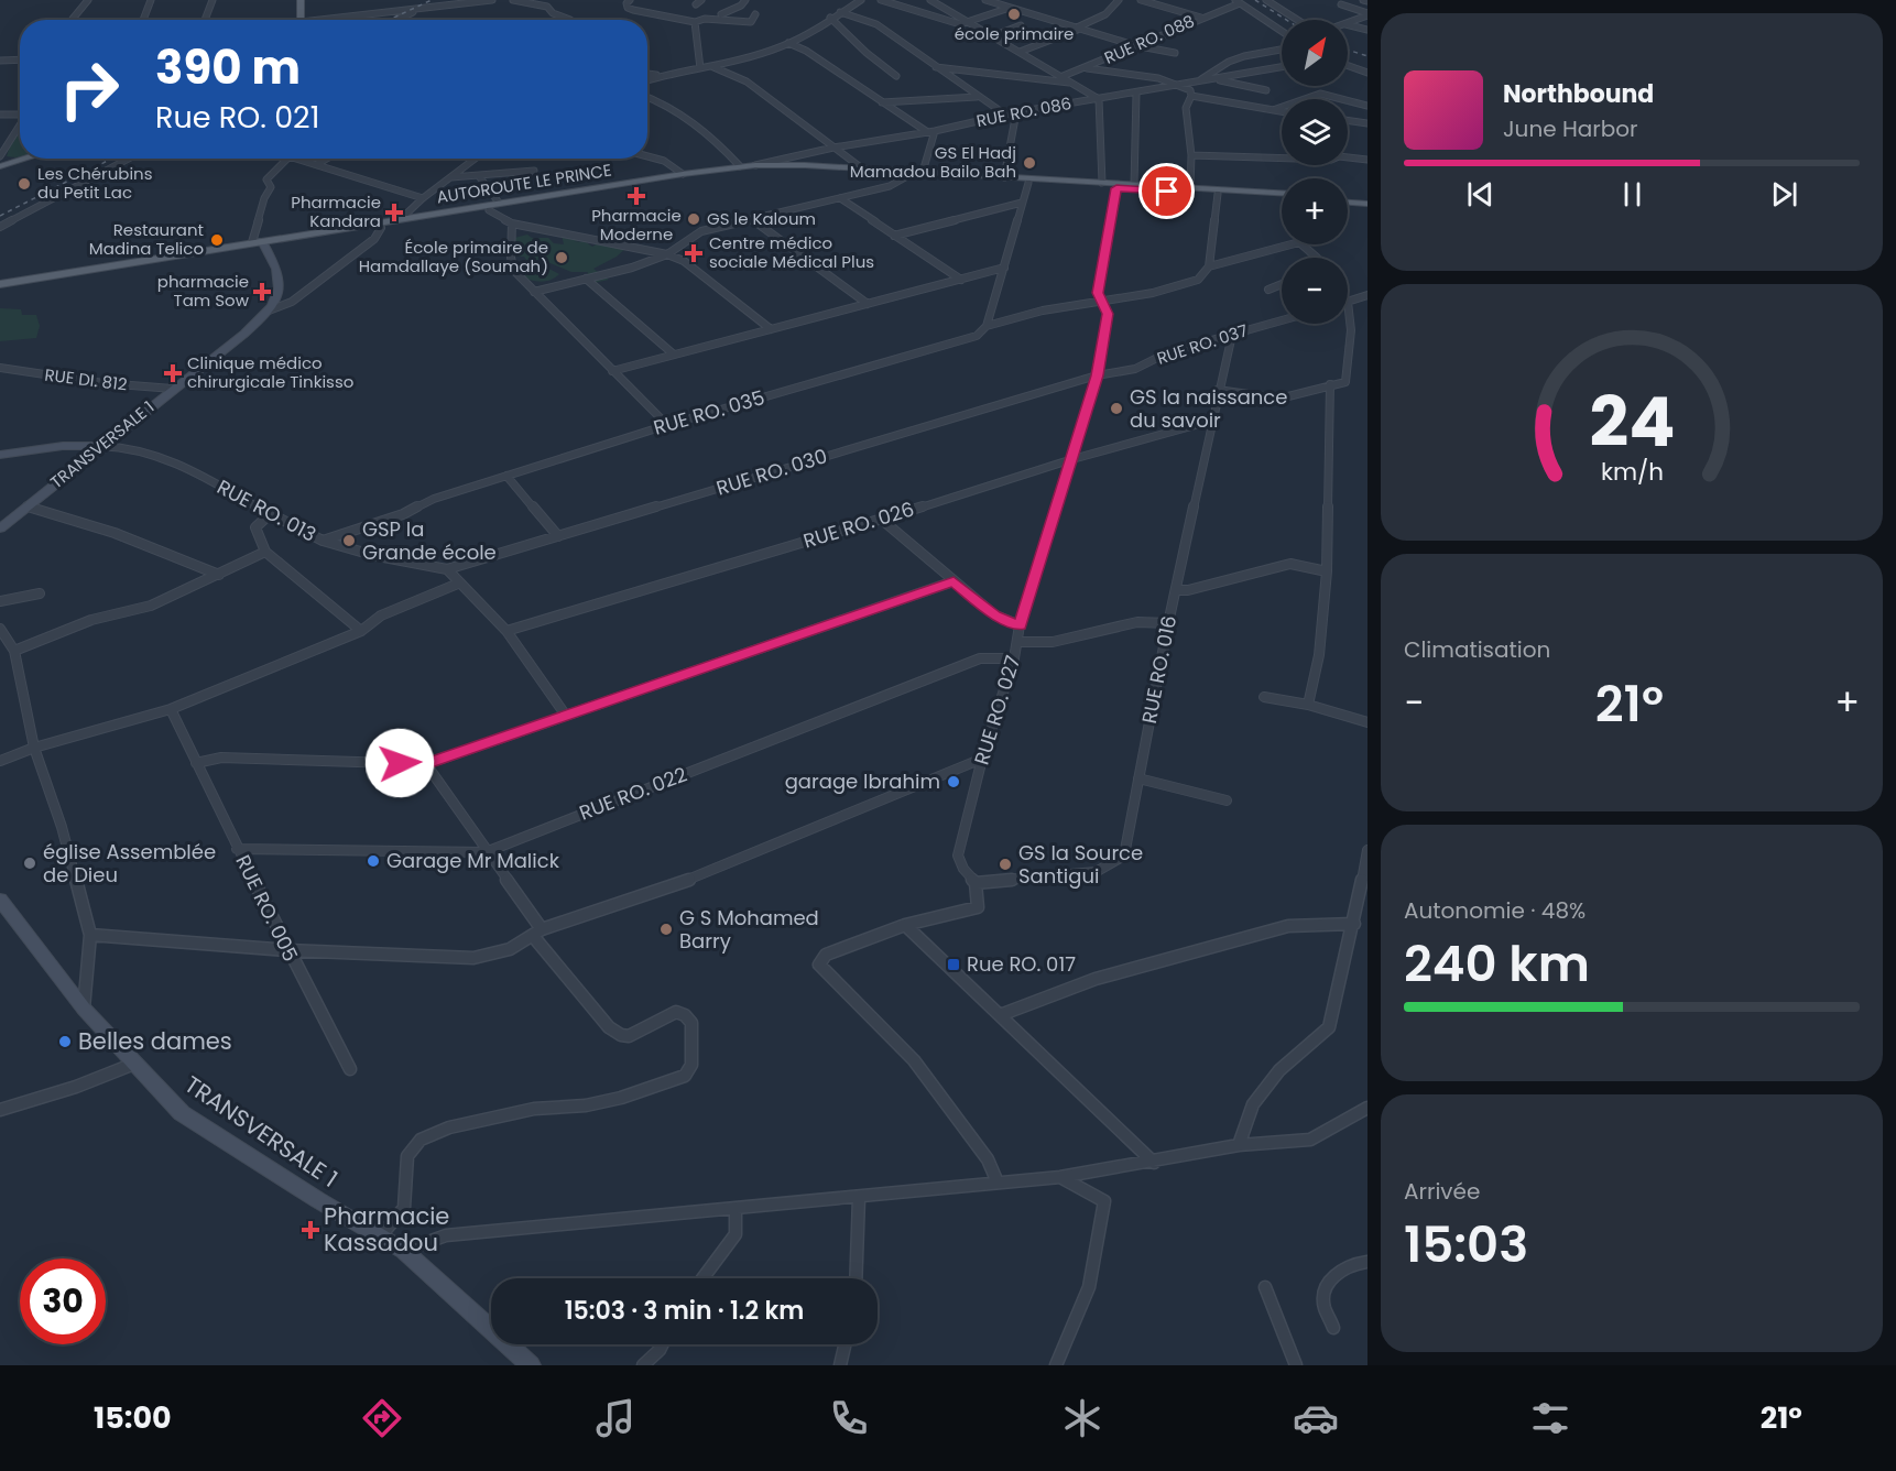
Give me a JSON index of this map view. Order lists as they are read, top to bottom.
{
  "streets": {
    "main road": ["AUTOROUTE LE PRINCE", "TRANSVERSALE 1"],
    "street": [
      "RUE RO. 088",
      "RUE RO. 086",
      "RUE RO. 037",
      "RUE DI. 812",
      "RUE RO. 035",
      "RUE RO. 030",
      "RUE RO. 013",
      "RUE RO. 026",
      "RUE RO. 016",
      "RUE RO. 027",
      "RUE RO. 022",
      "RUE RO. 005"
    ]
  },
  "crossings": [
    ["RUE RO. 086", "AUTOROUTE LE PRINCE"],
    ["AUTOROUTE LE PRINCE", "TRANSVERSALE 1"],
    ["AUTOROUTE LE PRINCE", "RUE RO. 027"],
    ["RUE RO. 037", "RUE RO. 030"],
    ["RUE RO. 037", "RUE RO. 016"],
    ["RUE RO. 037", "RUE RO. 027"],
    ["RUE DI. 812", "TRANSVERSALE 1"],
    ["RUE RO. 035", "RUE RO. 013"],
    ["RUE RO. 035", "RUE RO. 027"],
    ["TRANSVERSALE 1", "RUE RO. 013"],
    ["RUE RO. 030", "RUE RO. 013"],
    ["RUE RO. 030", "RUE RO. 027"],
    ["RUE RO. 026", "RUE RO. 016"],
    ["RUE RO. 026", "RUE RO. 027"],
    ["RUE RO. 016", "RUE RO. 027"],
    ["RUE RO. 027", "RUE RO. 022"],
    ["RUE RO. 022", "RUE RO. 005"]
  ],
  "places": {
    "other": [
      "école primaire",
      "GS El Hadj Mamadou Bailo Bah",
      "Les Chérubins du Petit Lac",
      "GS le Kaloum",
      "Restaurant Madina Telico",
      "École primaire de Hamdallaye (Soumah)",
      "GS la naissance du savoir",
      "GSP la Grande école",
      "garage Ibrahim",
      "Garage Mr Malick",
      "église Assemblée de Dieu",
      "GS la Source Santigui",
      "G S Mohamed Barry",
      "Belles dames"
    ],
    "health": [
      "Pharmacie Moderne",
      "Pharmacie Kandara",
      "Centre médico sociale Médical Plus",
      "pharmacie Tam Sow",
      "Clinique médico chirurgicale Tinkisso",
      "Pharmacie Kassadou"
    ],
    "transit": ["Rue RO. 017"]
  },
  "north": "top right",
  "page": {
    "map_buttons": ["+", "−"],
    "turn": ["390 m", "Rue RO. 021"],
    "song": ["Northbound", "June Harbor"],
    "tile": [
      "Climatisation",
      ["Autonomie · 48%", "240 km"],
      ["Arrivée", "15:03"]
    ],
    "heat": ["−", "21°", "+"],
    "limit": "30",
    "trip": "15:03 · 3 min · 1.2 km",
    "tabs": ["15:00", "21°"],
    "gauge": ["24", "km/h"]
  }
}
